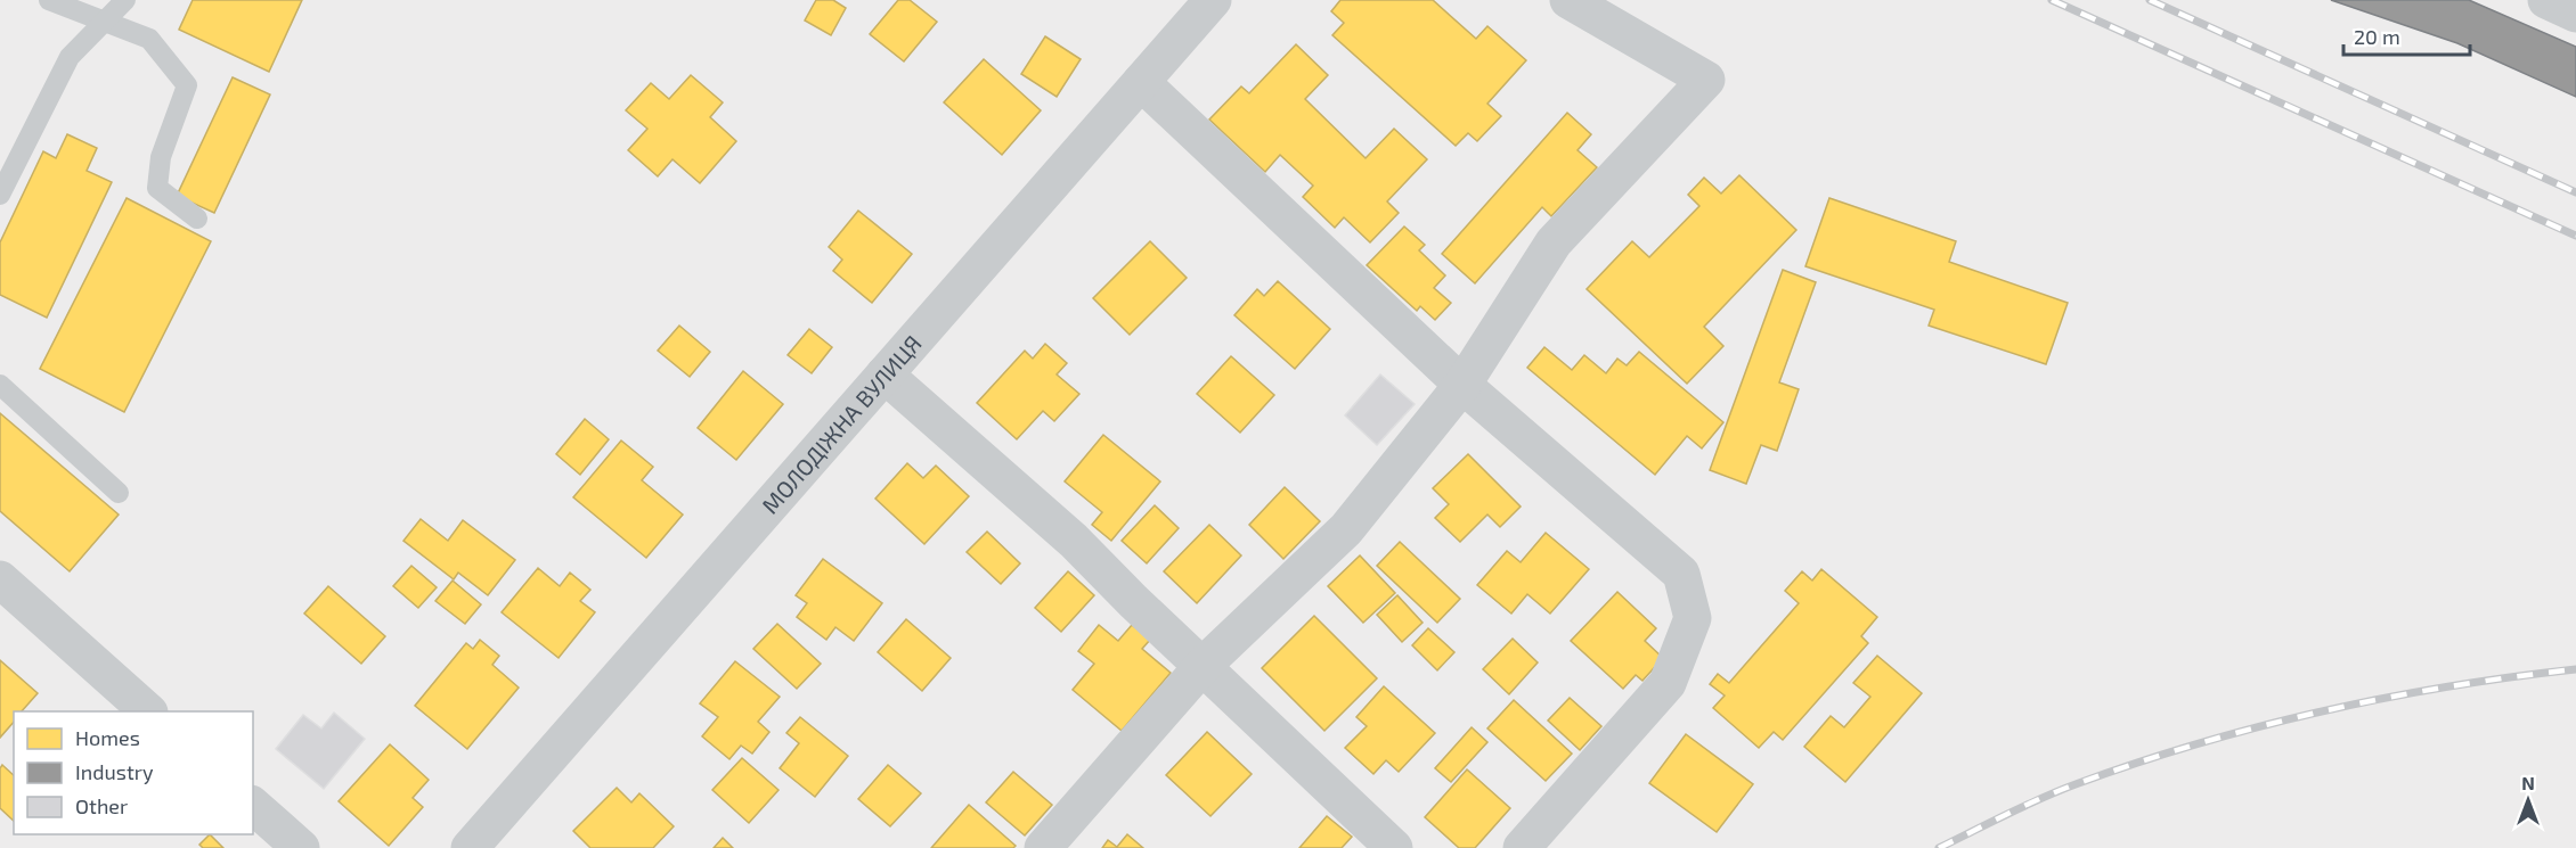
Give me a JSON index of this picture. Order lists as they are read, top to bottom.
{
  "streets": {
    "street": ["МОЛОДІЖНА ВУЛИЦЯ"]
  },
  "legend": ["Homes", "Industry", "Other"],
  "scale_bar": "20 m",
  "north": "top"
}
